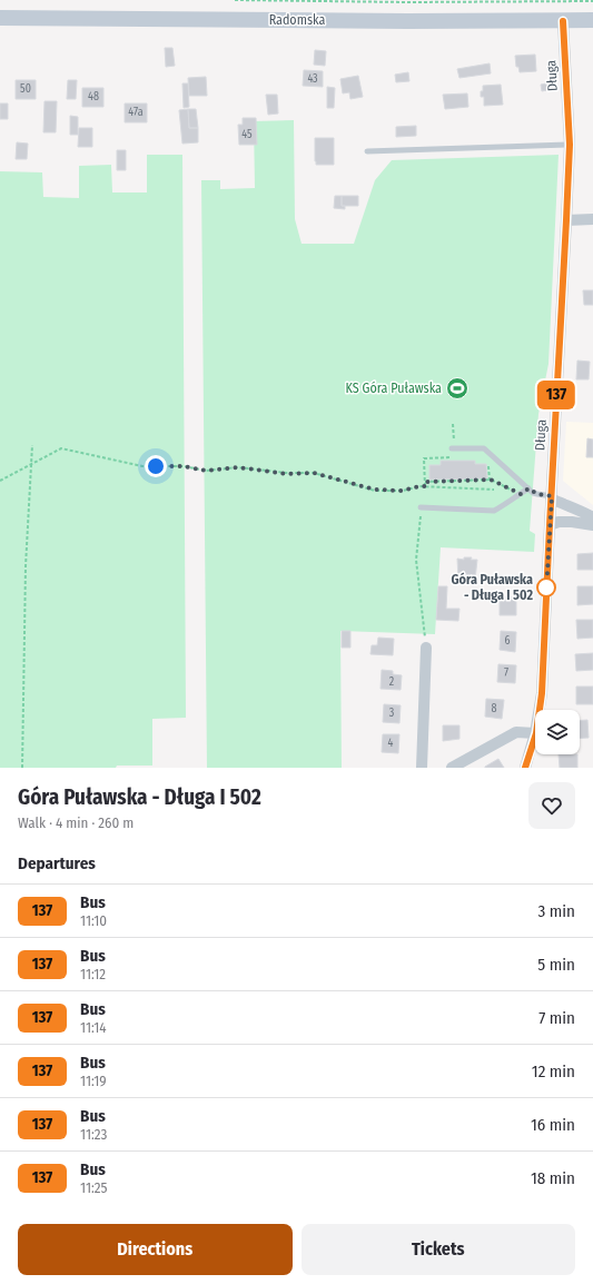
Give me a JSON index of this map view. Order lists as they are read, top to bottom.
{
  "streets": {
    "main road": ["Radomska"],
    "street": ["Długa"]
  },
  "crossings": [
    ["Radomska", "Długa"]
  ],
  "places": {
    "sports": ["KS Góra Puławska"],
    "other": ["Góra Puławska - Długa I 502"]
  },
  "lines": ["bus line 137"],
  "house_numbers": [
    "43",
    "50",
    "48",
    "47a",
    "45",
    "6",
    "7",
    "2",
    "8",
    "3",
    "4"
  ],
  "page": {
    "on_map": "137",
    "heading": [
      ["Góra Puławska - Długa I 502", "Walk · 4 min · 260 m"],
      "Departures"
    ],
    "list": [
      {
        "mark": "137",
        "name": "Bus",
        "note": "11:10",
        "value": "3 min"
      },
      {
        "mark": "137",
        "name": "Bus",
        "note": "11:12",
        "value": "5 min"
      },
      {
        "mark": "137",
        "name": "Bus",
        "note": "11:14",
        "value": "7 min"
      },
      {
        "mark": "137",
        "name": "Bus",
        "note": "11:19",
        "value": "12 min"
      },
      {
        "mark": "137",
        "name": "Bus",
        "note": "11:23",
        "value": "16 min"
      },
      {
        "mark": "137",
        "name": "Bus",
        "note": "11:25",
        "value": "18 min"
      }
    ],
    "buttons": ["Directions", "Tickets"]
  }
}
